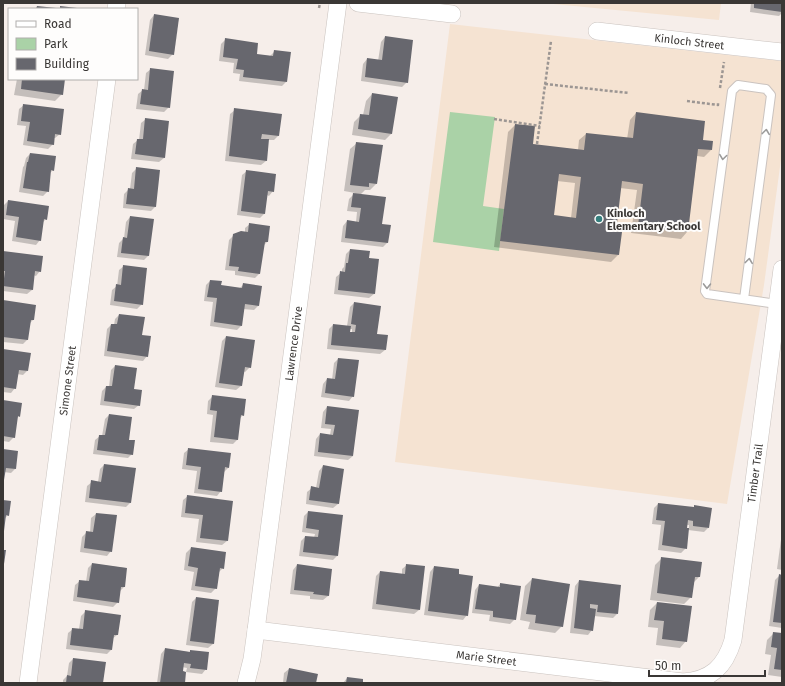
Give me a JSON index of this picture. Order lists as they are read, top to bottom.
{
  "streets": {
    "street": [
      "Kinloch Street",
      "Lawrence Drive",
      "Simone Street",
      "Timber Trail",
      "Marie Street"
    ]
  },
  "crossings": [
    ["Lawrence Drive", "Marie Street"],
    ["Timber Trail", "Marie Street"]
  ],
  "places": ["Kinloch Elementary School"],
  "legend": ["Road", "Park", "Building"],
  "scale_bar": "50 m"
}
